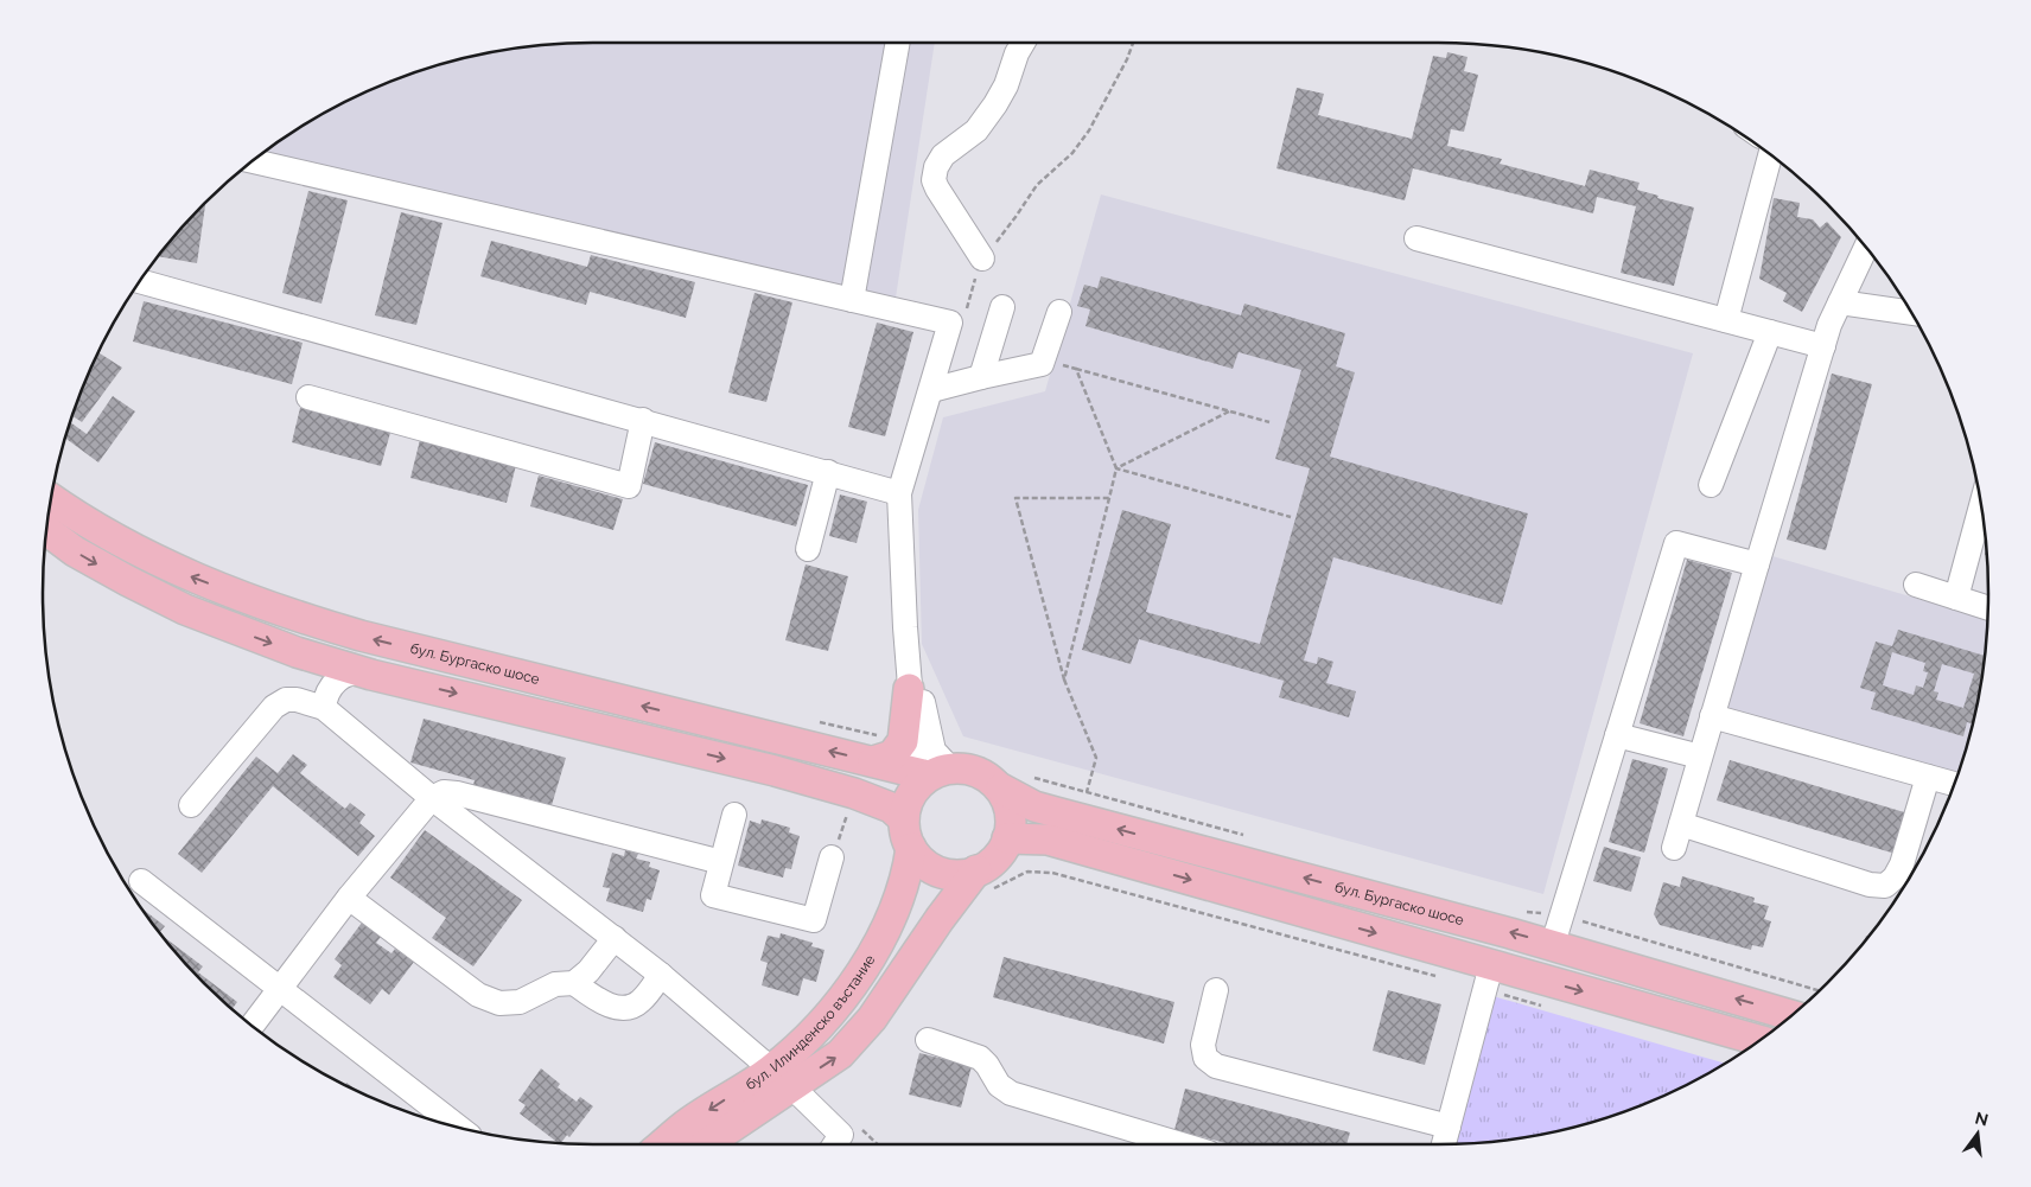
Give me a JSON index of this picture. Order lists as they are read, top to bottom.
{
  "streets": {
    "main road": ["бул. Бургаско шосе", "бул. Илинденско въстание"]
  },
  "crossings": [
    ["бул. Бургаско шосе", "бул. Илинденско въстание"]
  ],
  "north": "top"
}
